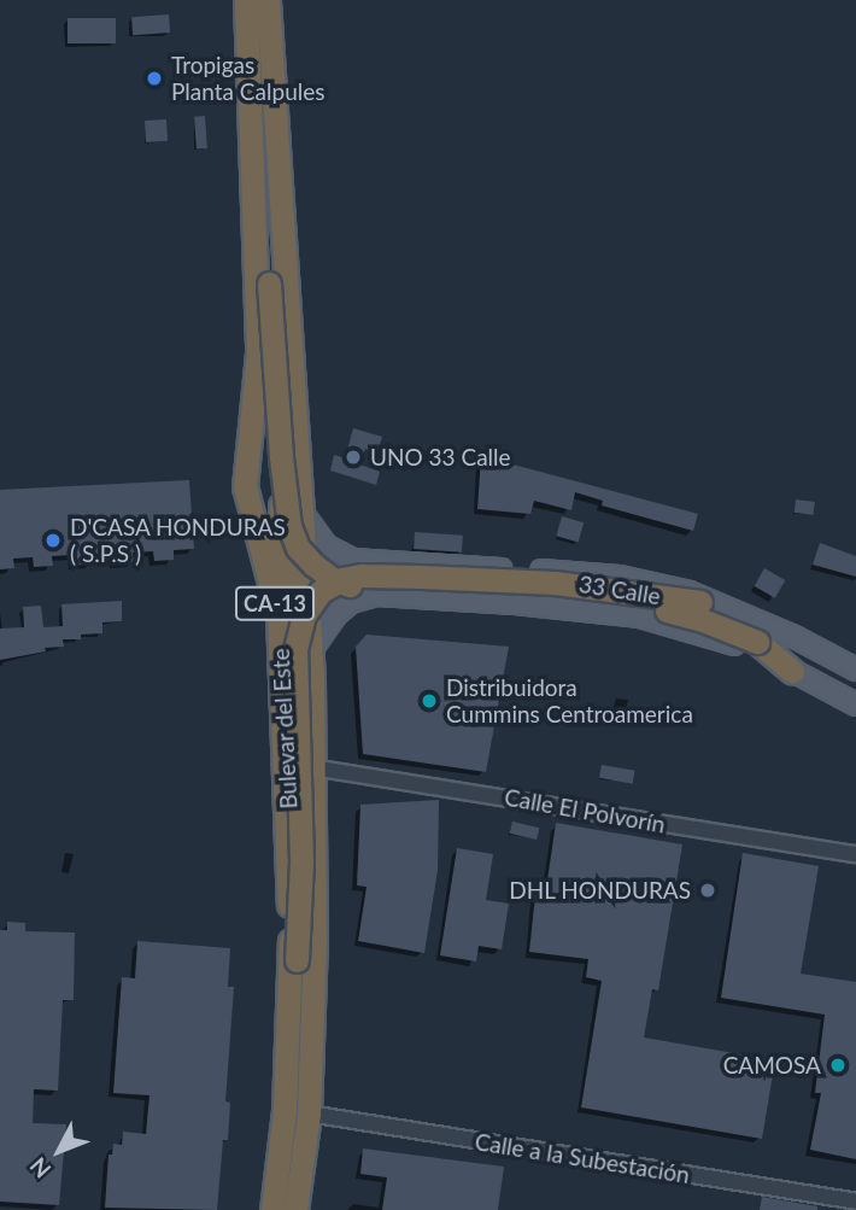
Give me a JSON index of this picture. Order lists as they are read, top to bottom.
{
  "streets": {
    "highway": ["CA-13", "Bulevar del Este"],
    "main road": ["33 Calle"],
    "street": ["Calle El Polvorín", "Calle a la Subestación"]
  },
  "crossings": [
    ["33 Calle", "Bulevar del Este"],
    ["Bulevar del Este", "Calle El Polvorín"],
    ["Bulevar del Este", "Calle a la Subestación"]
  ],
  "places": [
    "Tropigas Planta Calpules",
    "UNO 33 Calle",
    "D'CASA HONDURAS ( S.P.S )",
    "Distribuidora Cummins Centroamerica",
    "DHL HONDURAS",
    "CAMOSA"
  ],
  "north": "bottom left"
}
